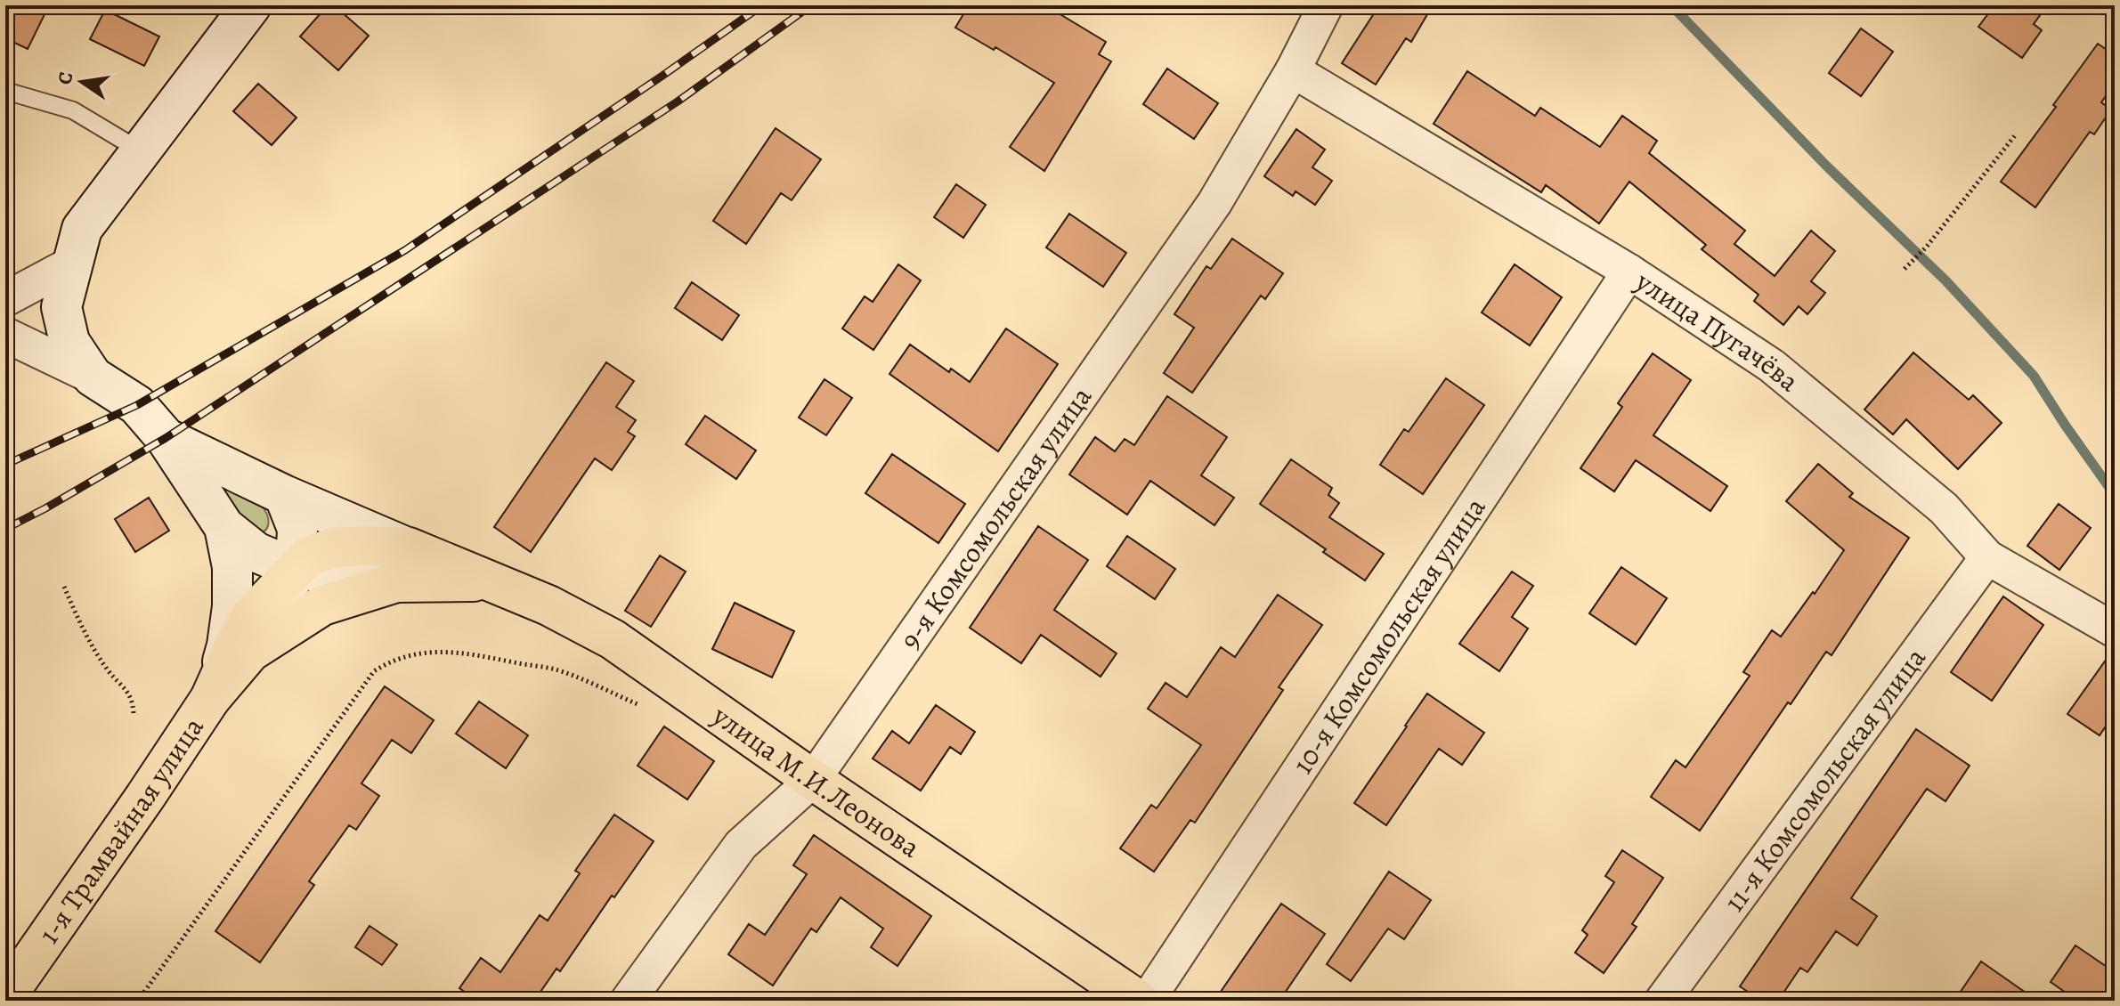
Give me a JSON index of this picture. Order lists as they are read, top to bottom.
{
  "streets": {
    "main road": ["улица М.И.Леонова", "1-я Трамвайная улица"],
    "street": [
      "улица Пугачёва",
      "9-я Комсомольская улица",
      "10-я Комсомольская улица",
      "11-я Комсомольская улица"
    ]
  },
  "crossings": [
    ["улица Пугачёва", "9-я Комсомольская улица"],
    ["улица Пугачёва", "10-я Комсомольская улица"],
    ["улица Пугачёва", "11-я Комсомольская улица"],
    ["9-я Комсомольская улица", "улица М.И.Леонова"]
  ],
  "north": "left"
}
